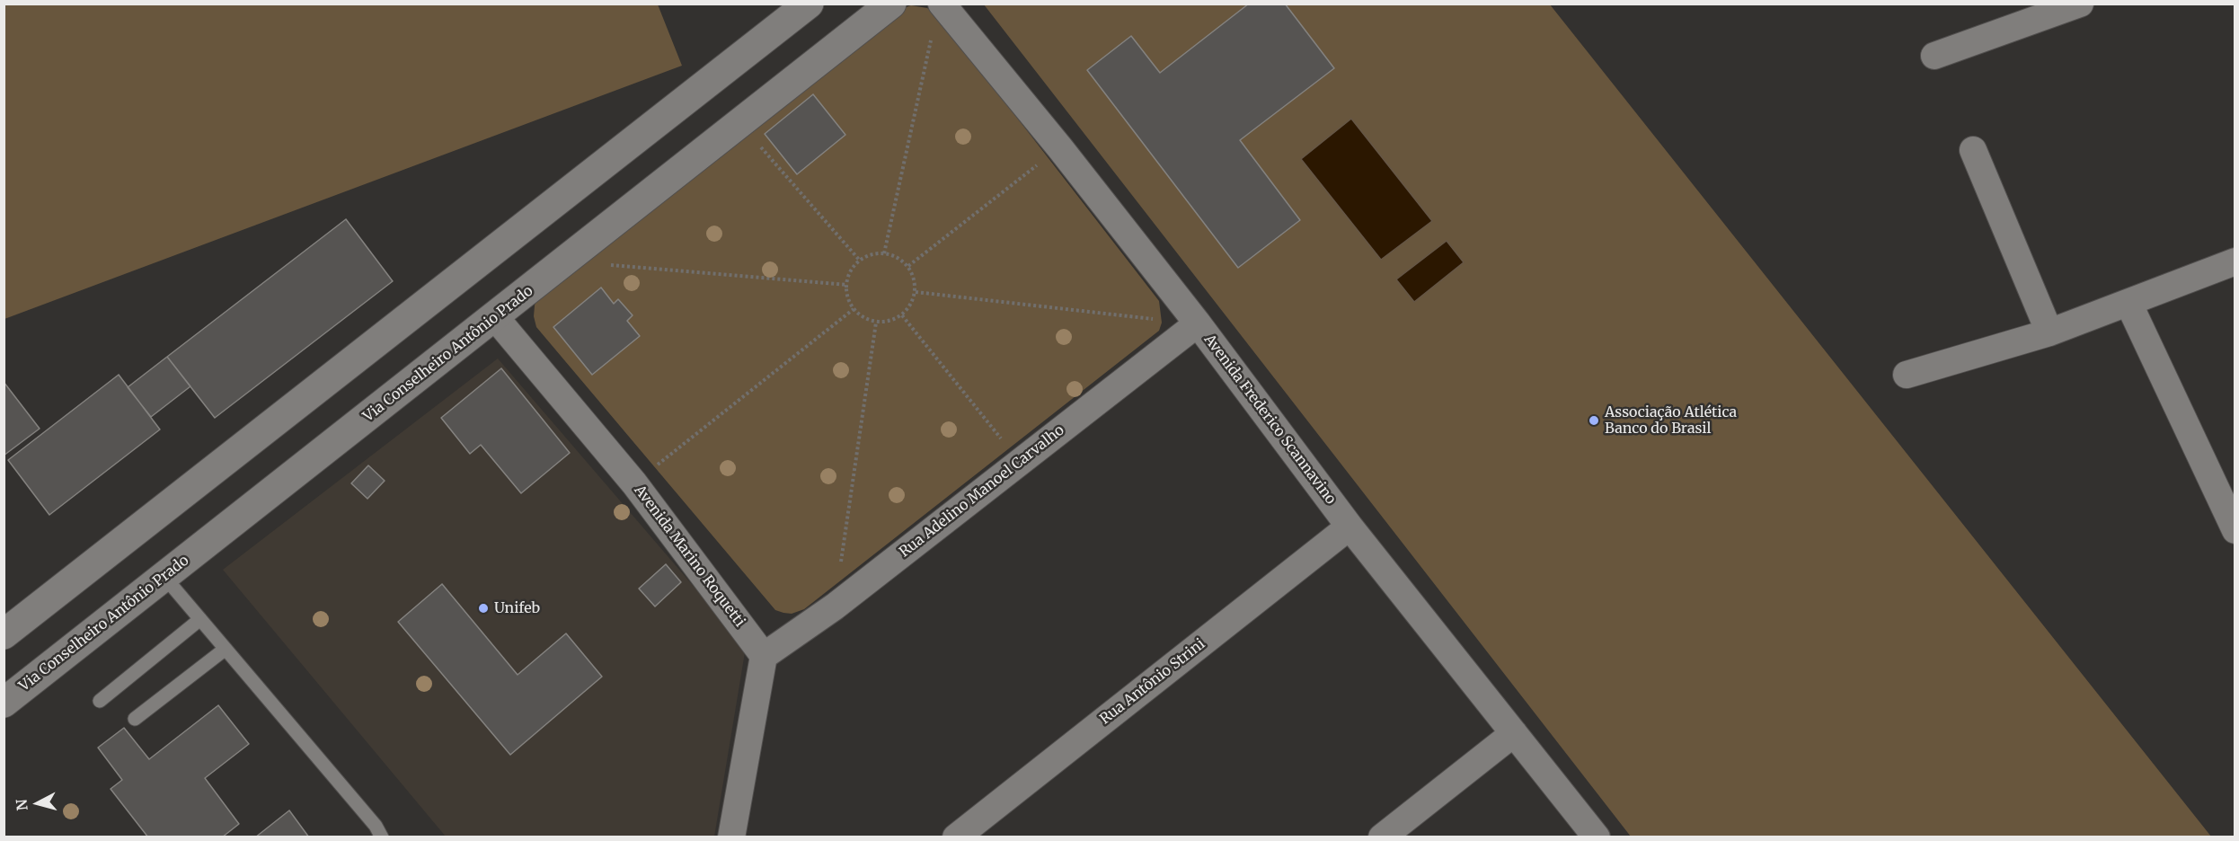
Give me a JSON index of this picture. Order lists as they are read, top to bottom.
{
  "streets": {
    "main road": ["Via Conselheiro Antônio Prado"],
    "street": [
      "Avenida Frederico Scannavino",
      "Rua Adelino Manoel Carvalho",
      "Avenida Marino Roquetti",
      "Rua Antônio Strini"
    ]
  },
  "crossings": [
    ["Via Conselheiro Antônio Prado", "Avenida Marino Roquetti"],
    ["Avenida Frederico Scannavino", "Rua Adelino Manoel Carvalho"],
    ["Avenida Frederico Scannavino", "Rua Antônio Strini"],
    ["Rua Adelino Manoel Carvalho", "Avenida Marino Roquetti"]
  ],
  "places": ["Associação Atlética Banco do Brasil", "Unifeb"],
  "north": "left"
}
